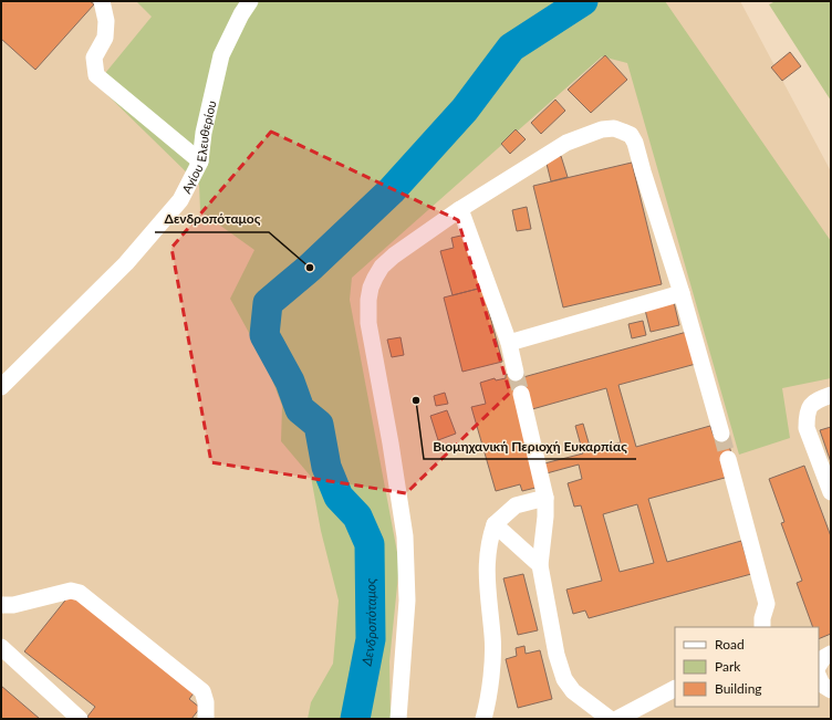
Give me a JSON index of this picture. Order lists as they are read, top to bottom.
{
  "streets": {
    "street": ["Αγίου Ελευθερίου"]
  },
  "water": ["Δενδροπόταμος"],
  "places": ["Δενδροπόταμος", "Βιομηχανική Περιοχή Ευκαρπίας"],
  "legend": ["Road", "Park", "Building"]
}
